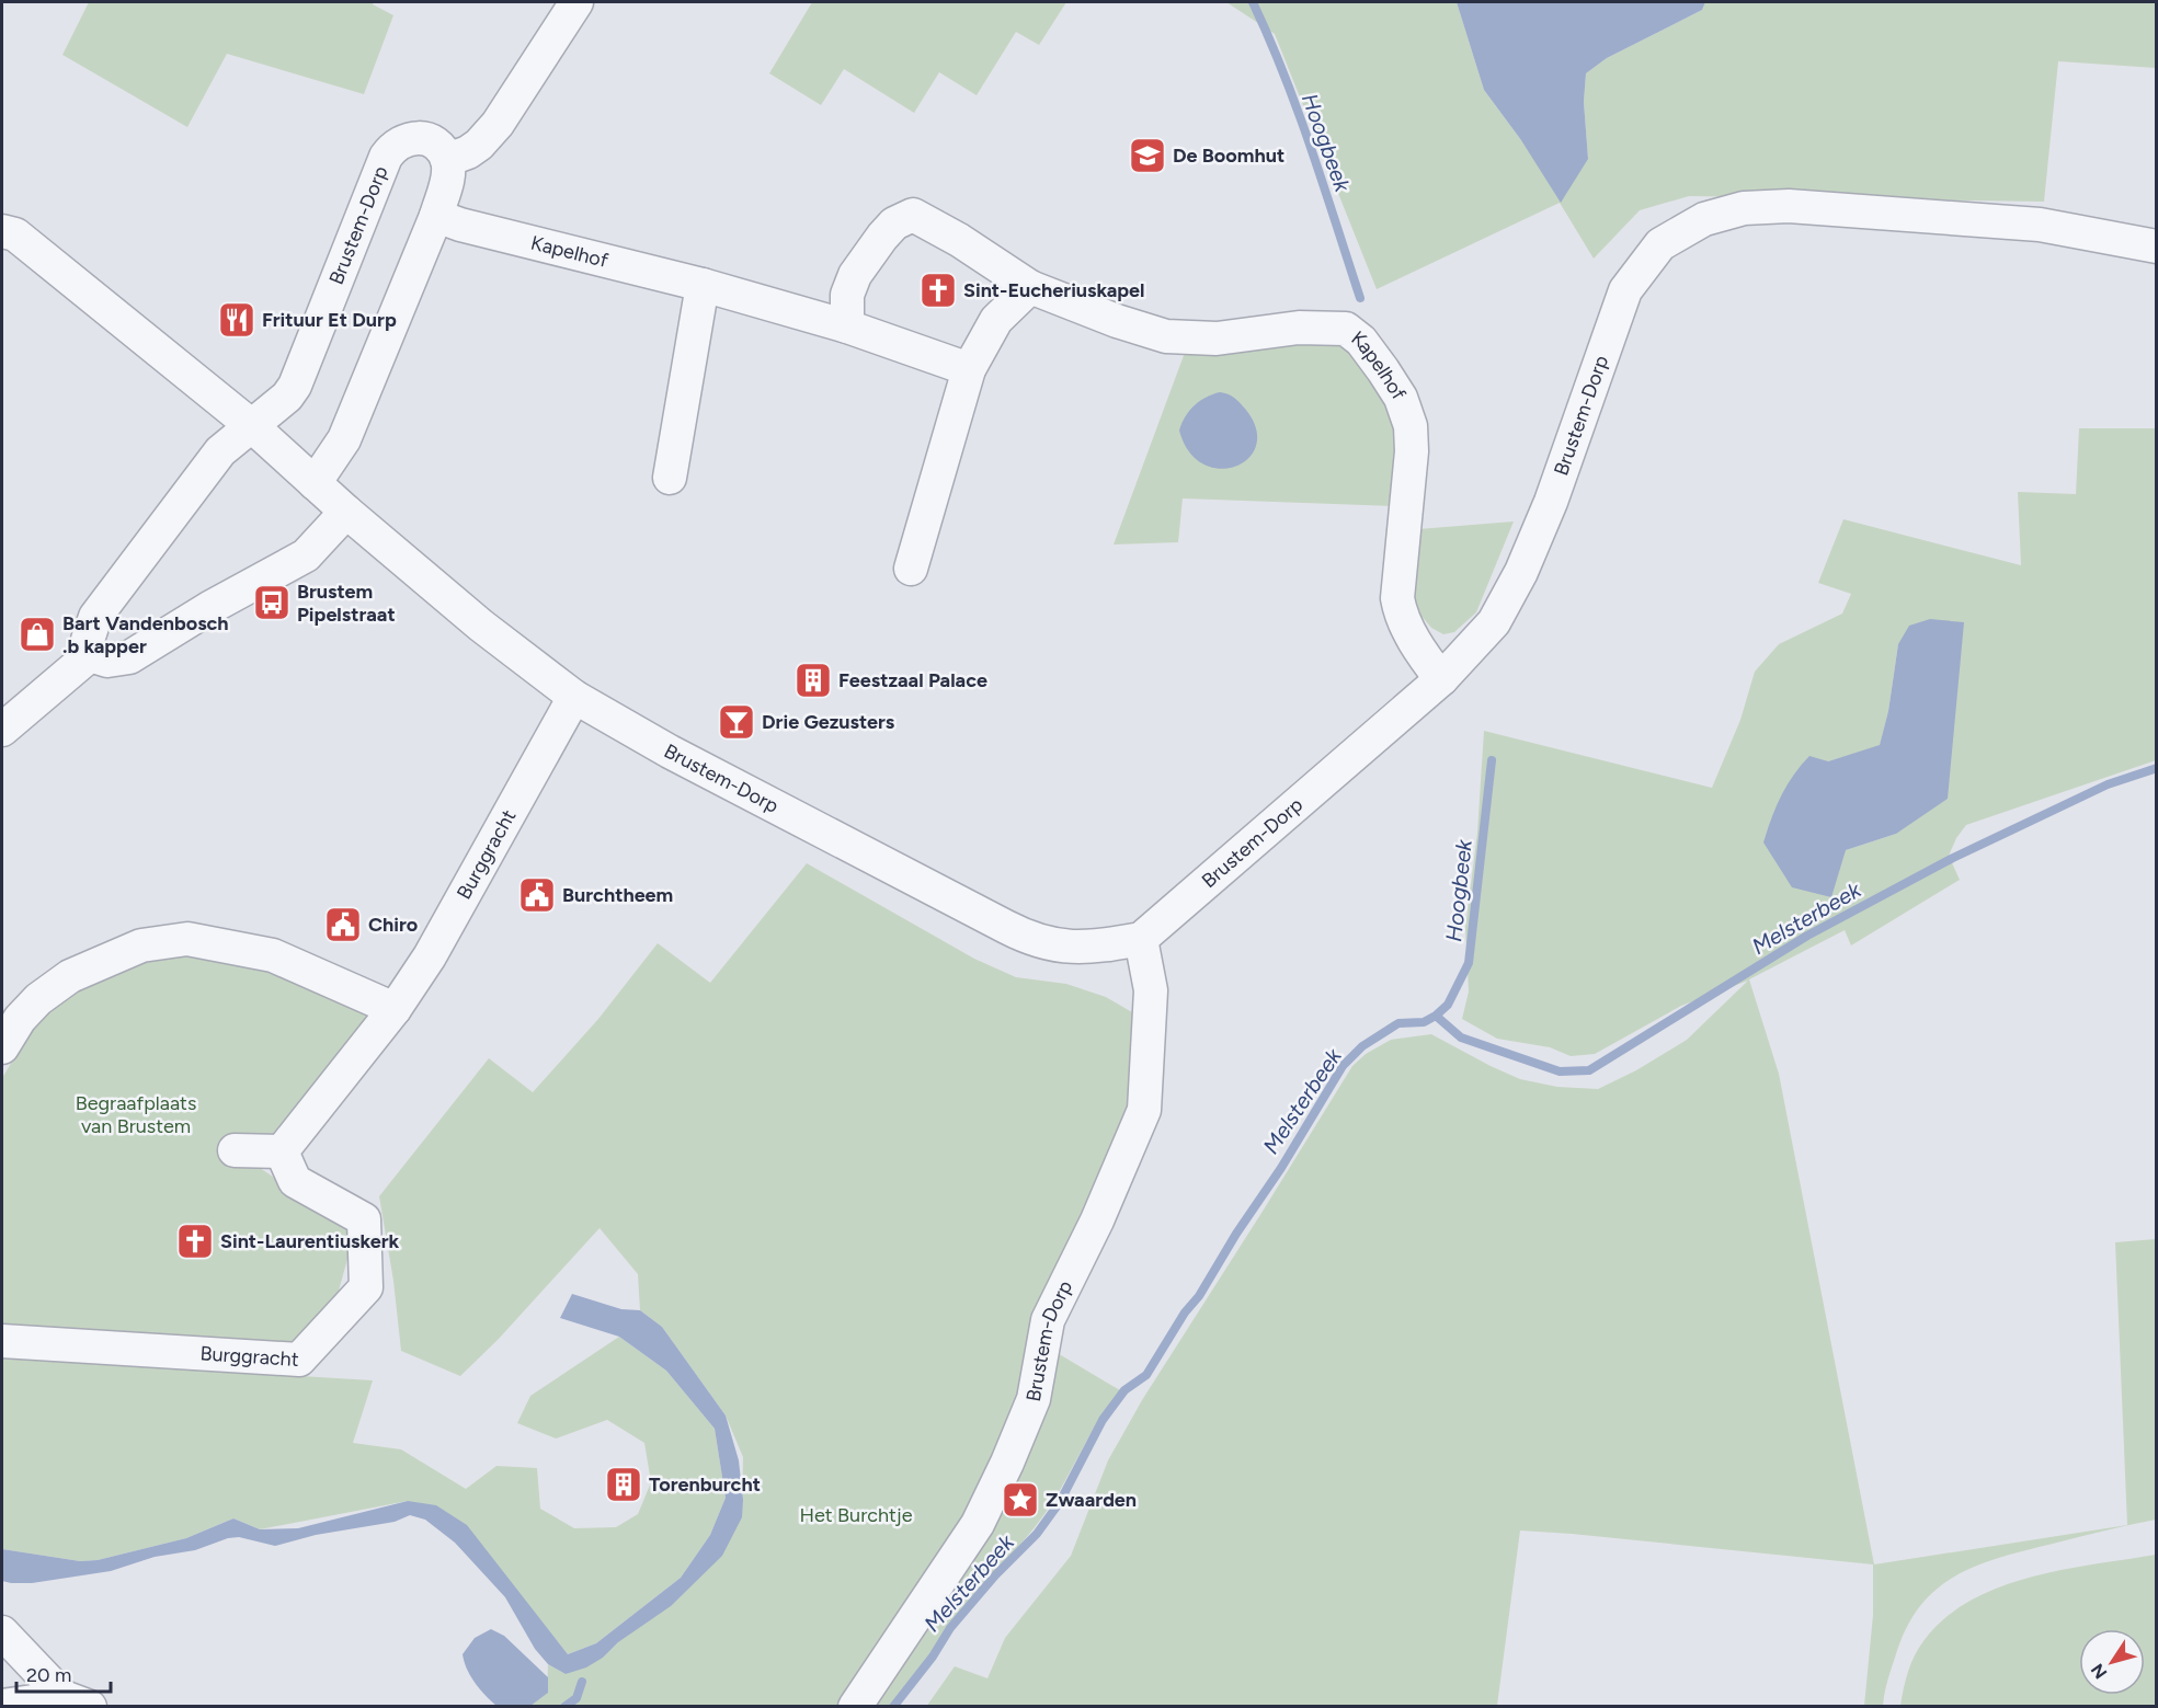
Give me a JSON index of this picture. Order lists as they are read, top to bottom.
{
  "streets": {
    "street": ["Brustem-Dorp", "Kapelhof", "Burggracht"]
  },
  "crossings": [
    ["Brustem-Dorp", "Kapelhof"],
    ["Brustem-Dorp", "Burggracht"]
  ],
  "water": ["Hoogbeek", "Melsterbeek"],
  "parks": ["Begraafplaats van Brustem", "Het Burchtje"],
  "places": {
    "school or university": ["De Boomhut"],
    "church": ["Sint-Eucheriuskapel", "Sint-Laurentiuskerk"],
    "restaurant": ["Frituur Et Durp"],
    "bus stop": ["Brustem Pipelstraat"],
    "shop": ["Bart Vandenbosch .b kapper"],
    "building": ["Feestzaal Palace", "Torenburcht"],
    "bar": ["Drie Gezusters"],
    "public building": ["Burchtheem", "Chiro"],
    "place": ["Zwaarden"]
  },
  "scale_bar": "20 m",
  "north": "bottom left"
}
